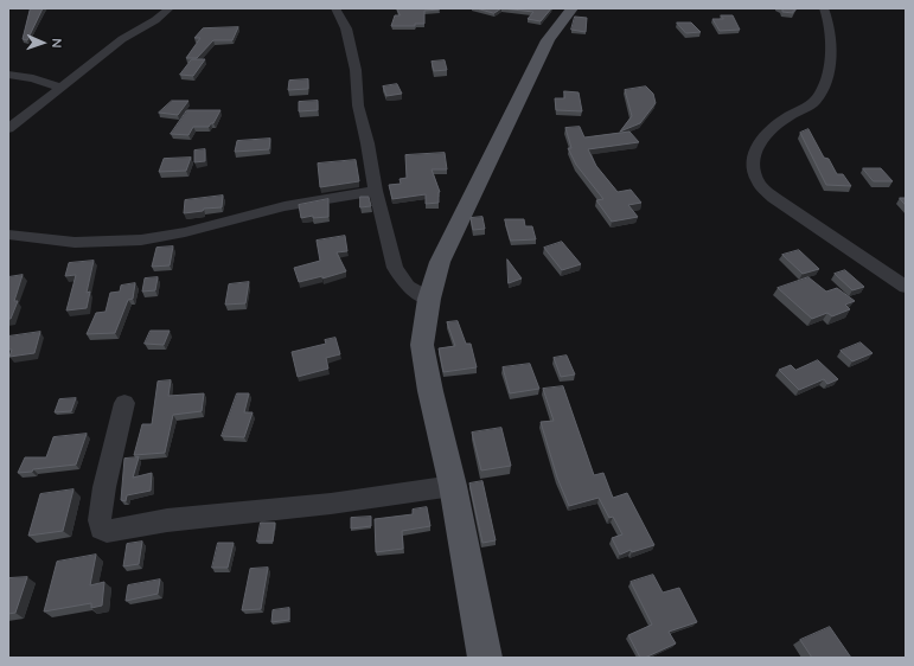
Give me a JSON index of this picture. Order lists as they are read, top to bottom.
{
  "north": "right"
}
